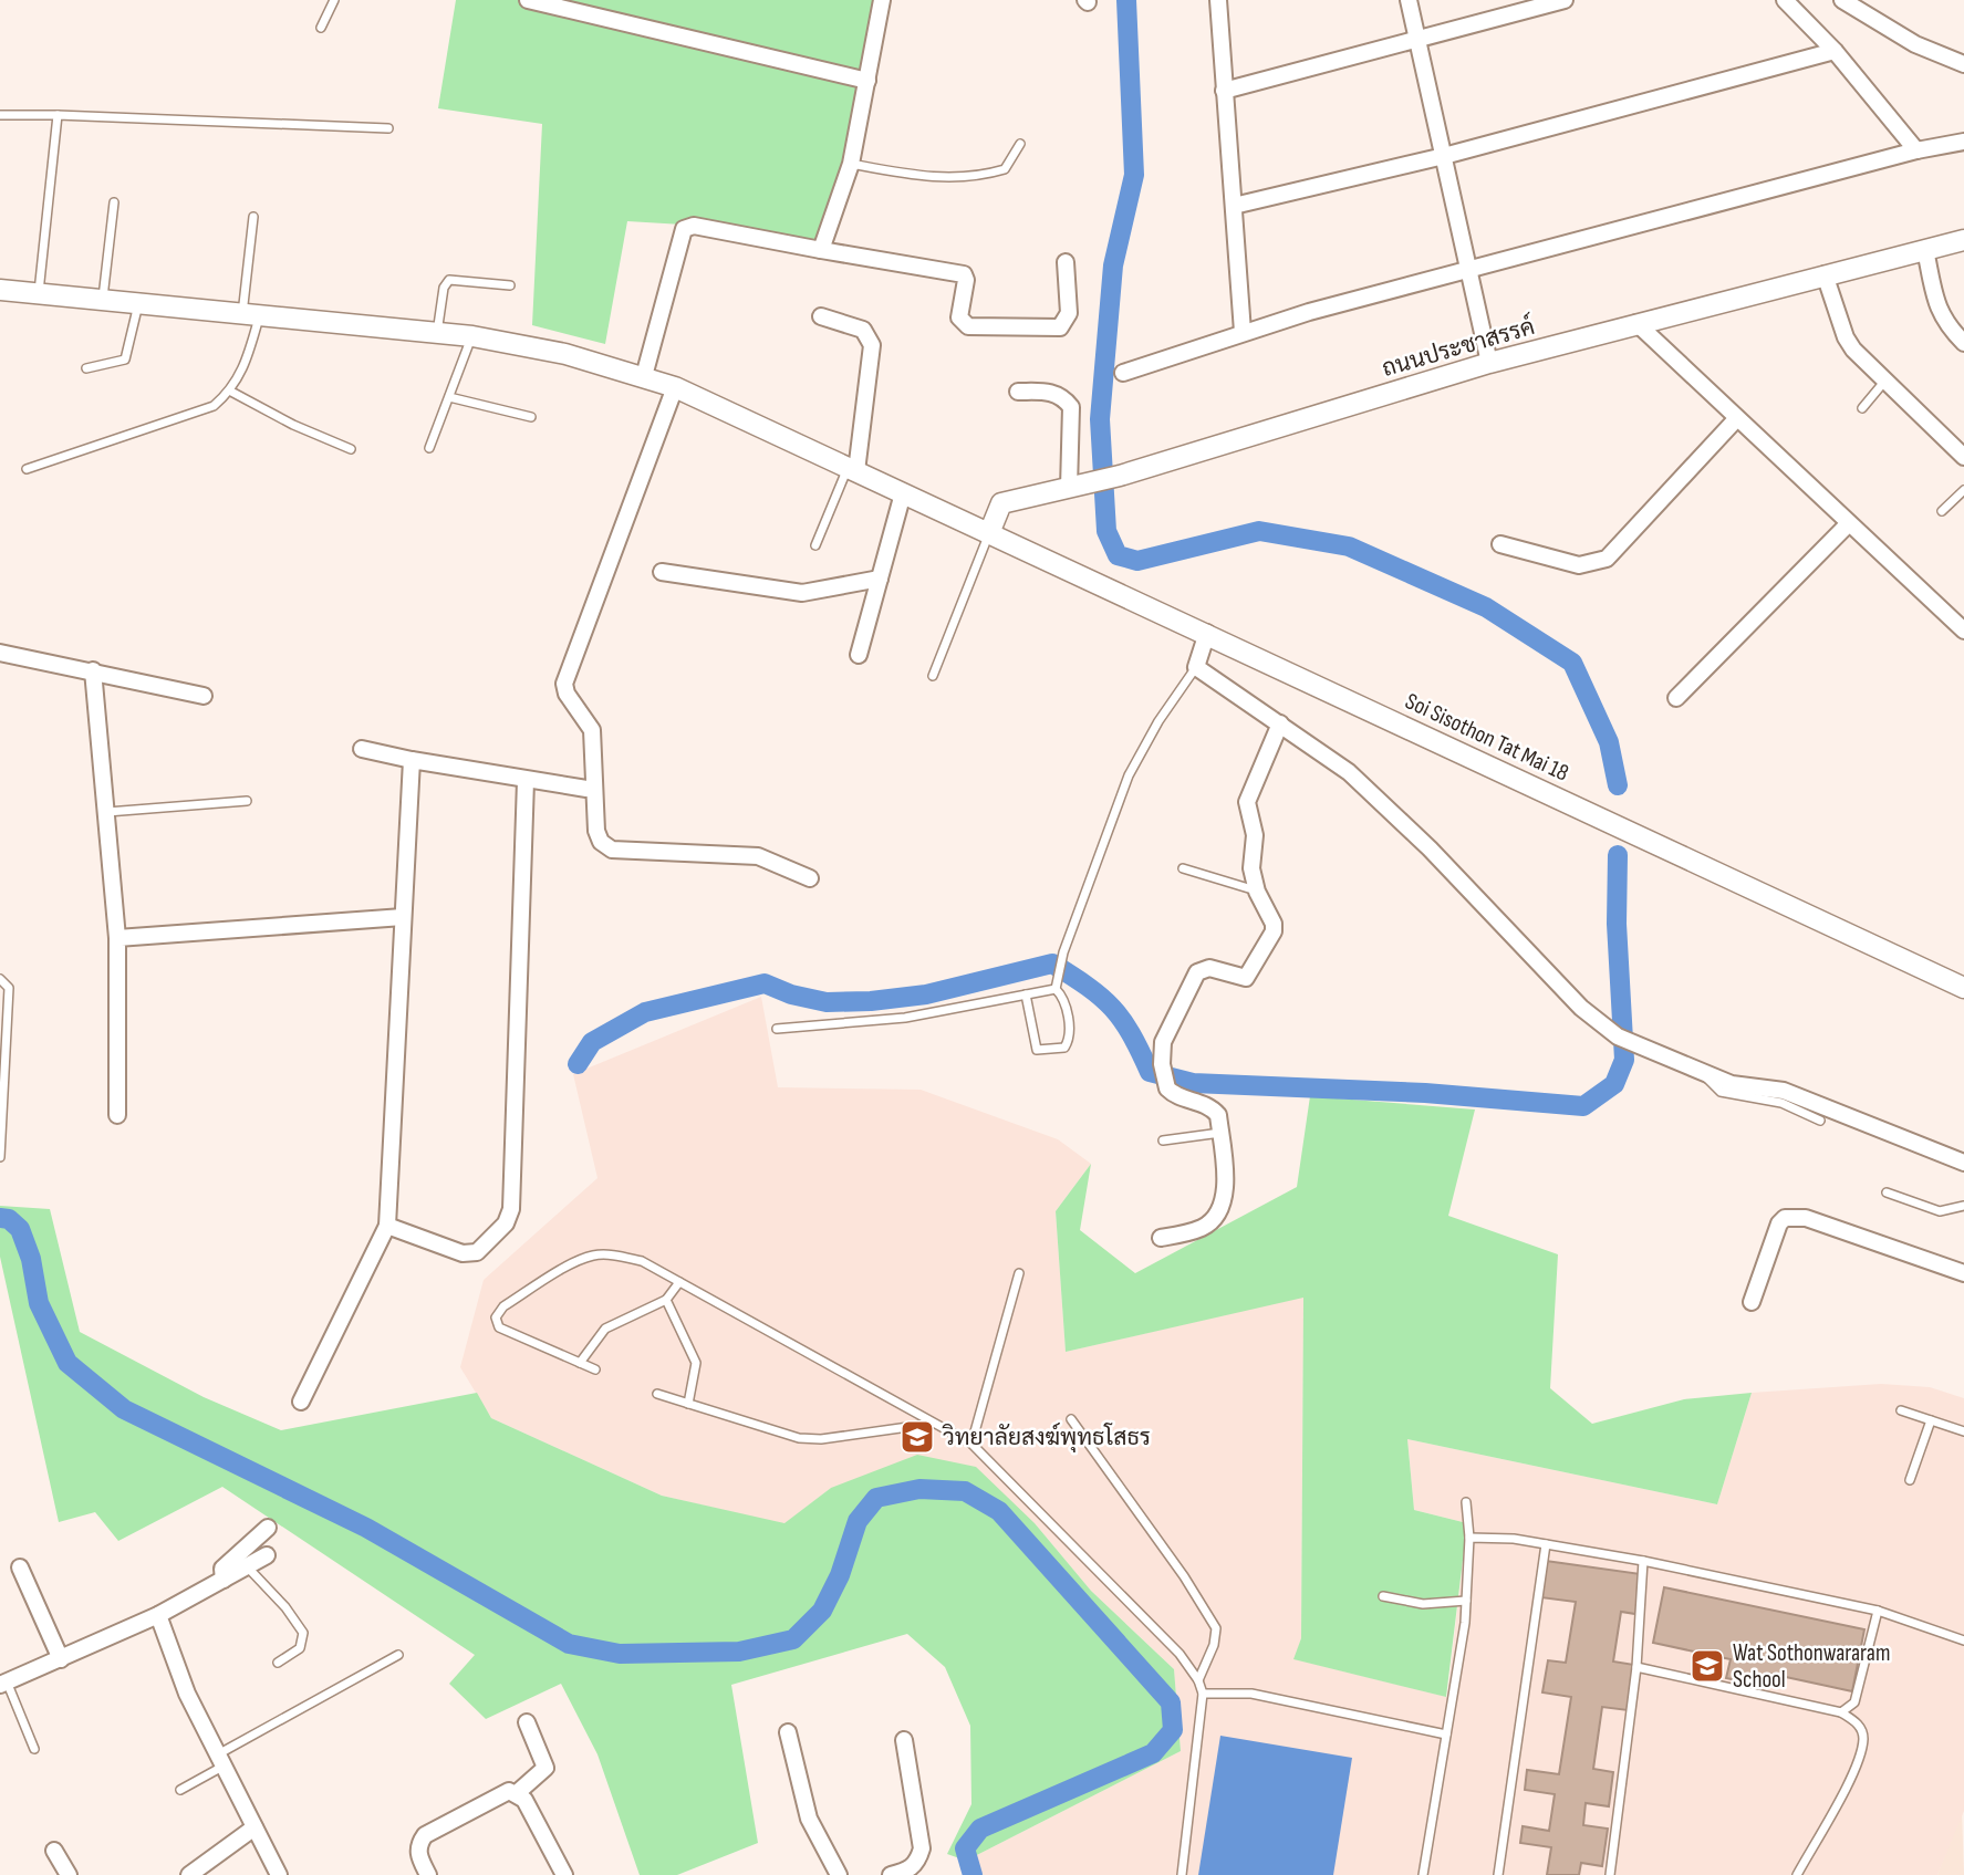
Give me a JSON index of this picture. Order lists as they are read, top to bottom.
{
  "streets": {
    "street": ["ถนนประชาสรรค์", "Soi Sisothon Tat Mai 18"]
  },
  "crossings": [
    ["ถนนประชาสรรค์", "Soi Sisothon Tat Mai 18"]
  ],
  "places": {
    "school or university": ["วิทยาลัยสงฆ์พุทธโสธร", "Wat Sothonwararam School"]
  }
}
